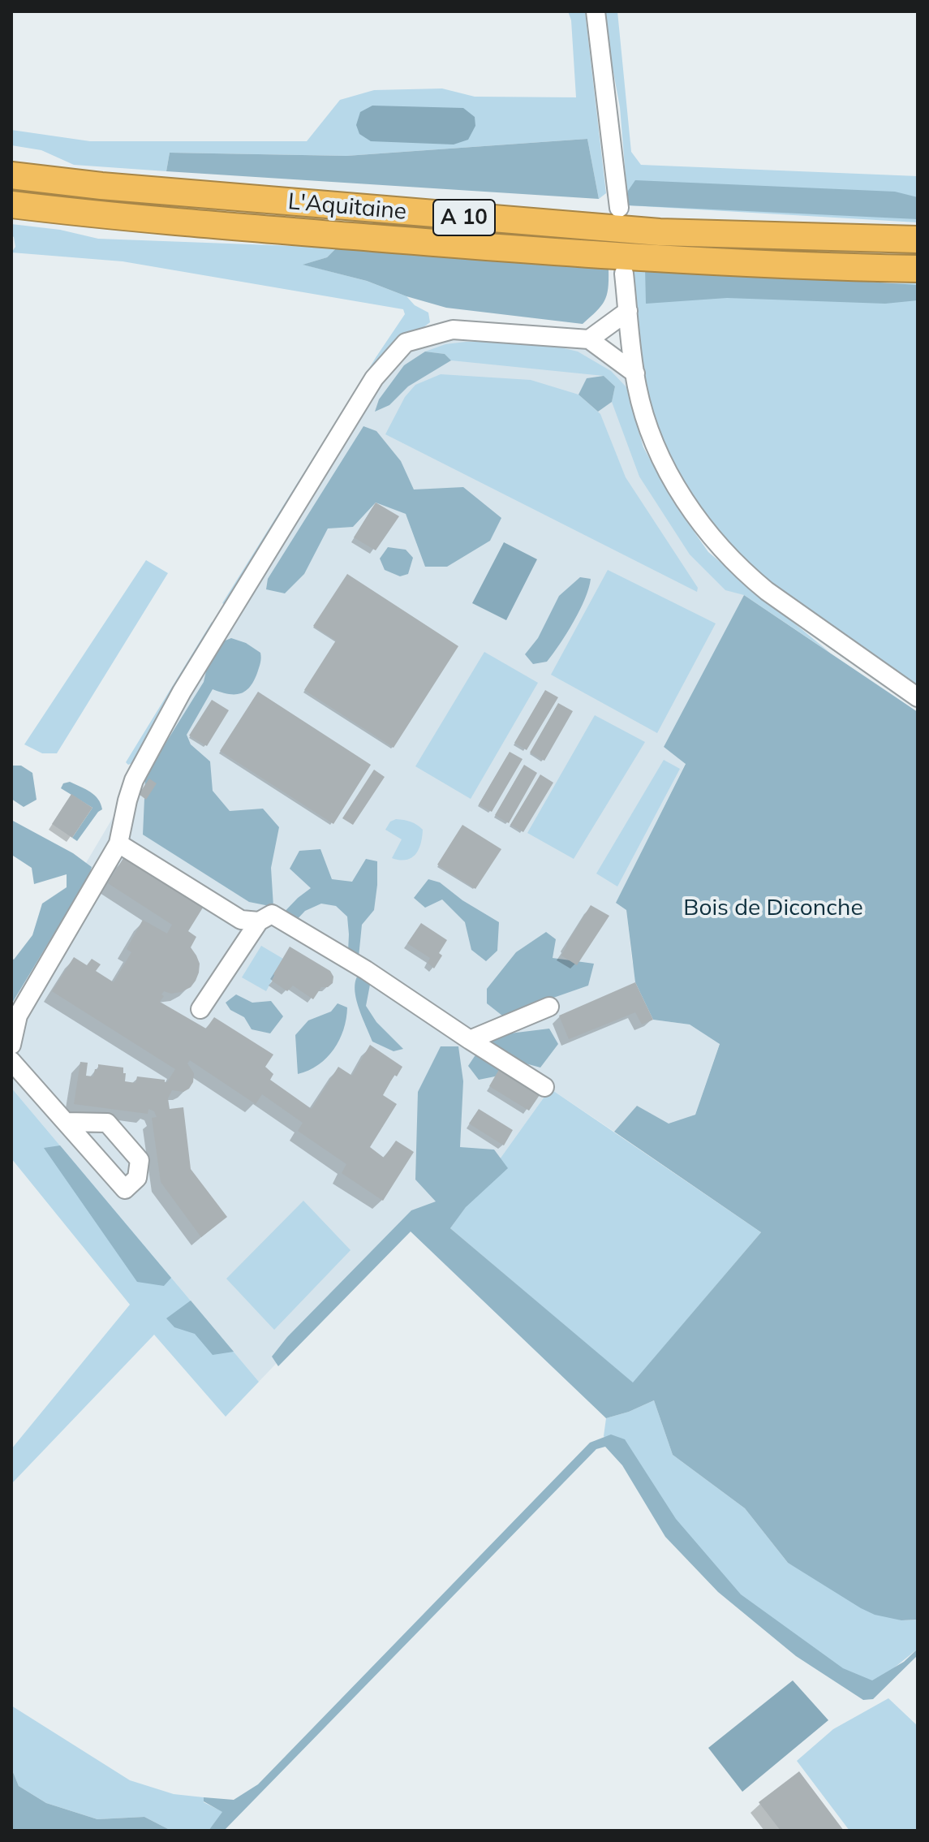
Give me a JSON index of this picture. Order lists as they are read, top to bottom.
{
  "streets": {
    "highway": ["L'Aquitaine", "A 10"]
  },
  "parks": ["Bois de Diconche"]
}
